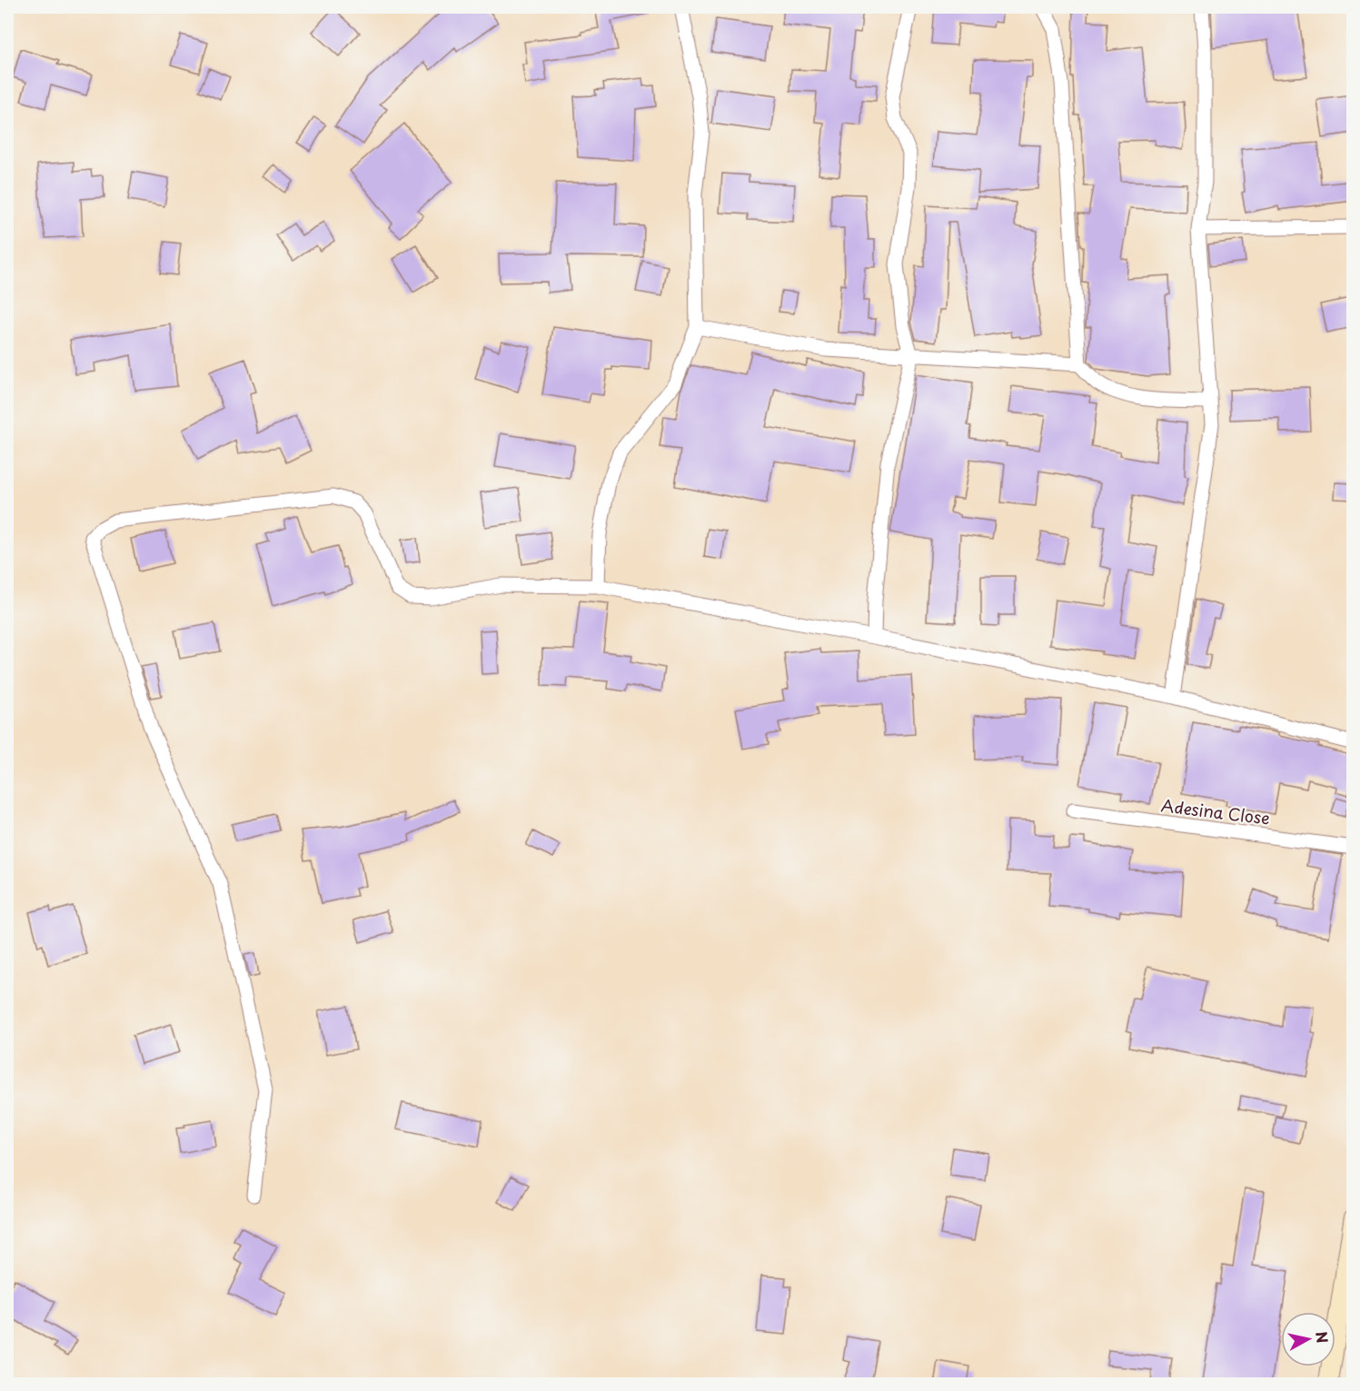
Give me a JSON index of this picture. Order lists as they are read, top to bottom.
{
  "streets": {
    "street": ["Adesina Close"]
  },
  "north": "right"
}
